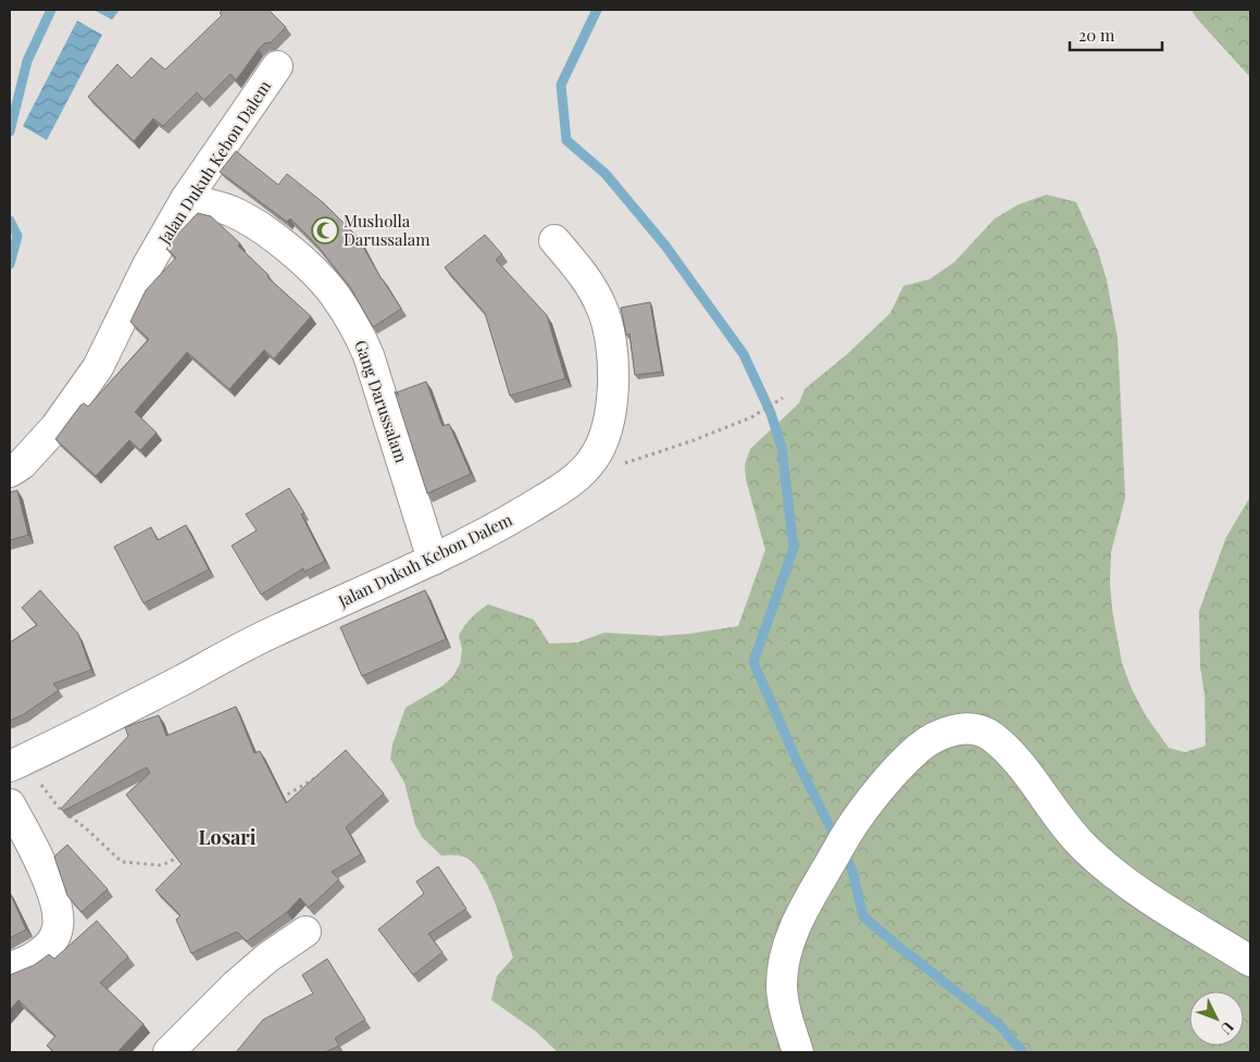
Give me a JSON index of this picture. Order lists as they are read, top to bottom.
{
  "streets": {
    "street": ["Jalan Dukuh Kebon Dalem", "Gang Darussalam"]
  },
  "crossings": [
    ["Jalan Dukuh Kebon Dalem", "Gang Darussalam"]
  ],
  "districts": ["Losari"],
  "places": {
    "mosque": ["Musholla Darussalam"]
  },
  "scale_bar": "20 m",
  "north": "bottom right"
}
